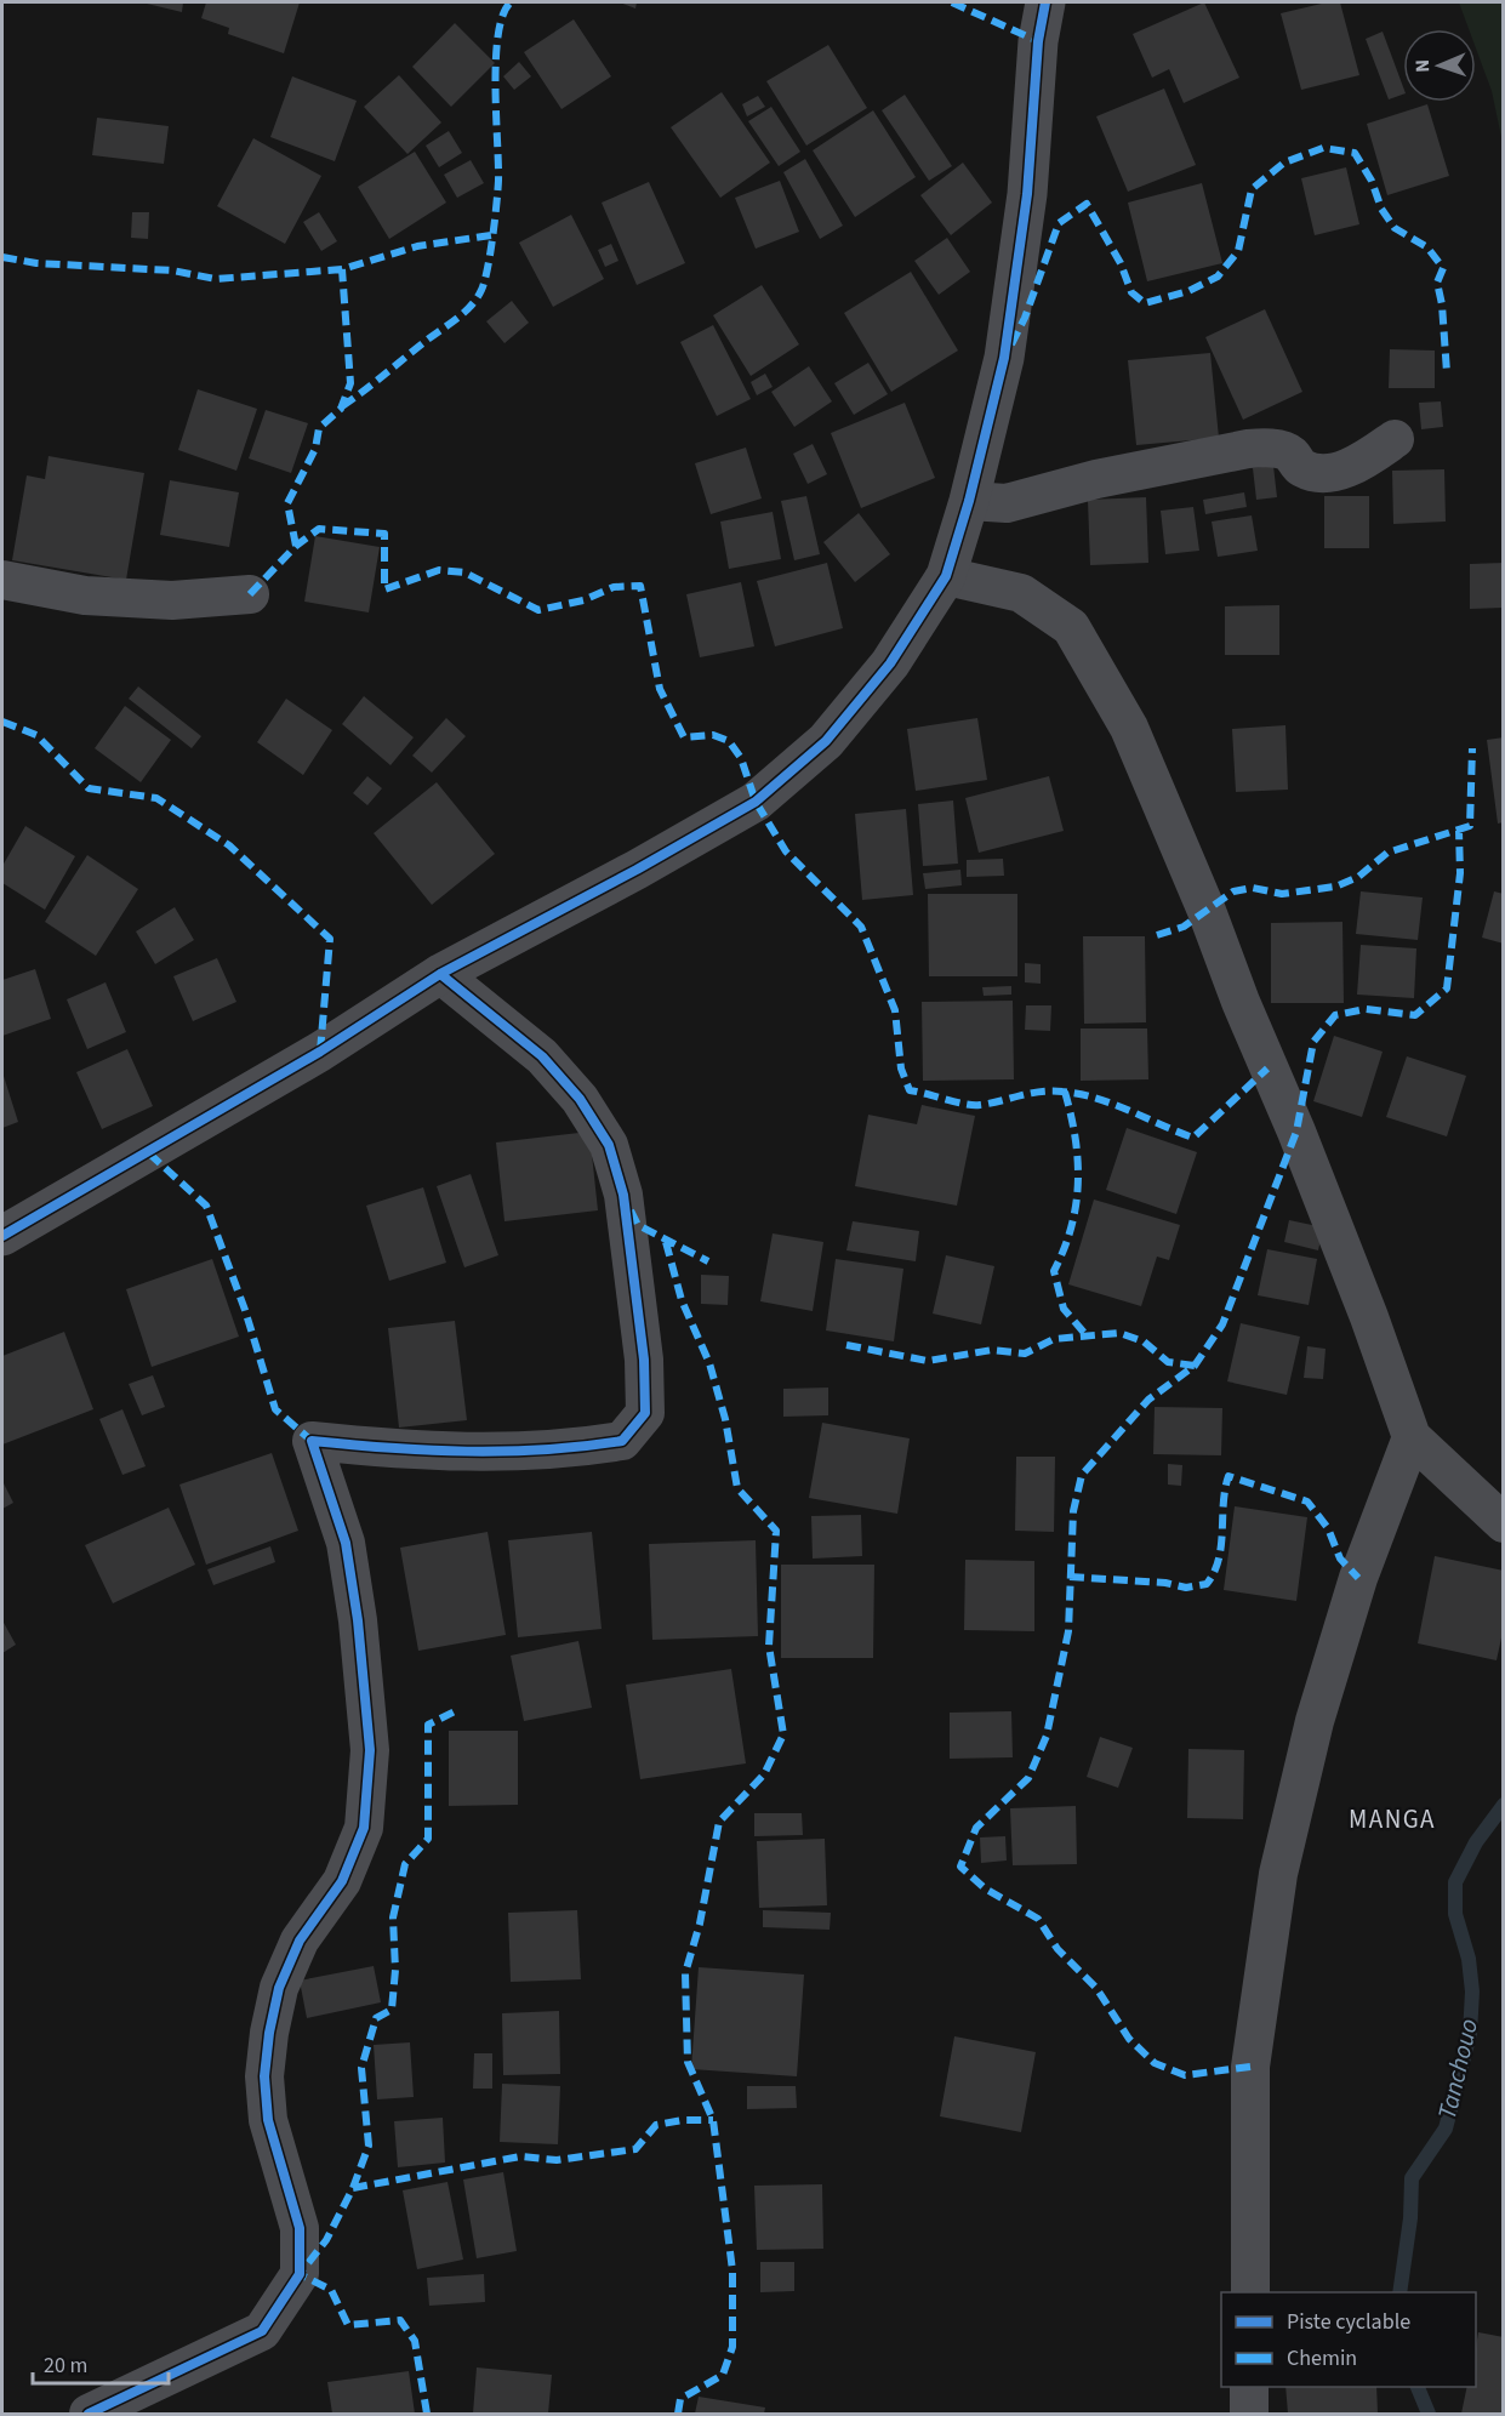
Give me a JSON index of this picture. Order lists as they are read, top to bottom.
{
  "districts": ["MANGA"],
  "water": ["Tanchouo"],
  "legend": ["Piste cyclable", "Chemin"],
  "scale_bar": "20 m",
  "north": "left"
}
